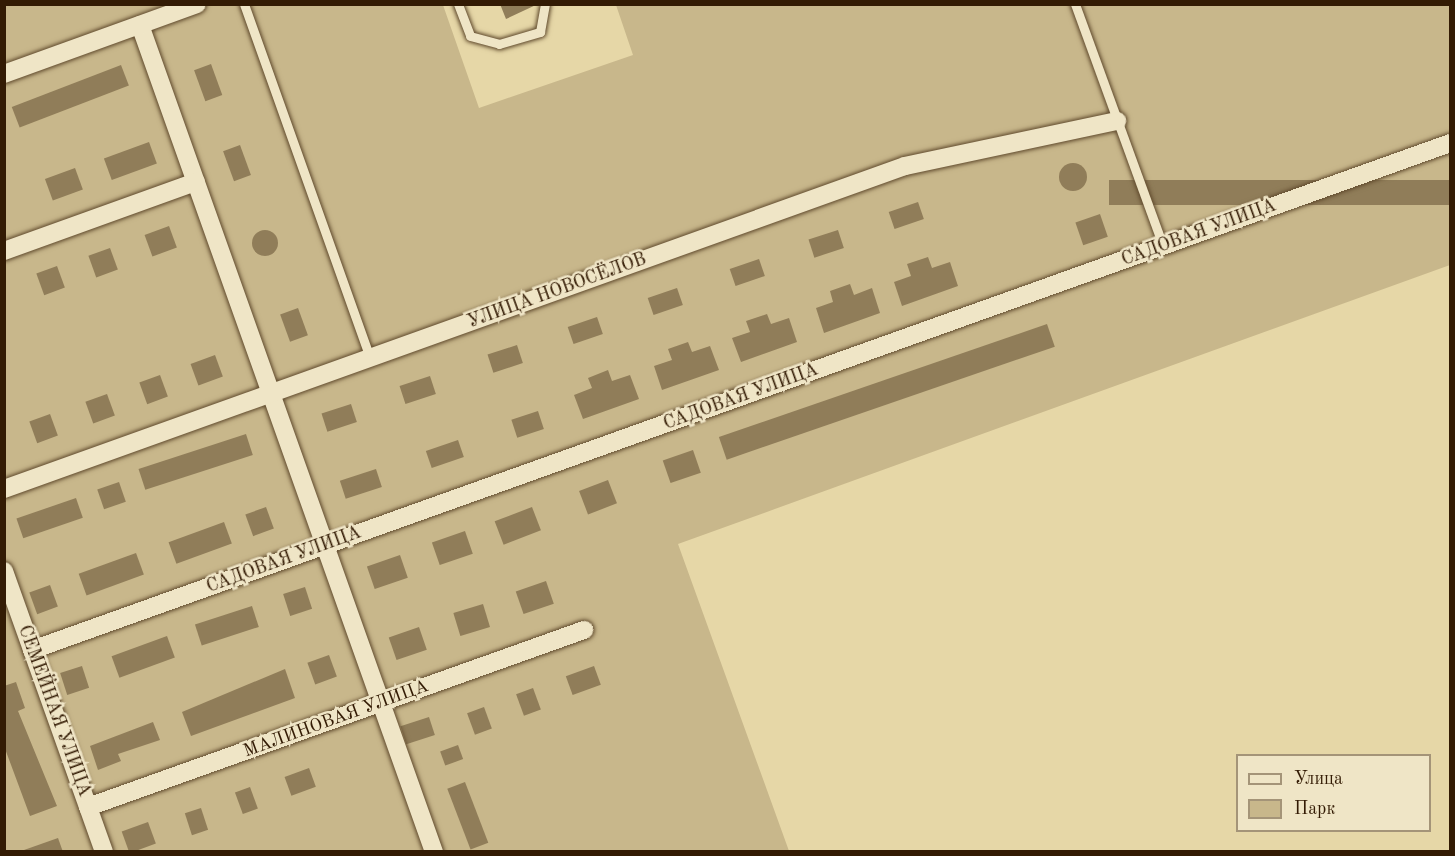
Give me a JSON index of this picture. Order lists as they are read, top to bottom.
{
  "streets": {
    "street": [
      "САДОВАЯ УЛИЦА",
      "УЛИЦА НОВОСЁЛОВ",
      "СЕМЕЙНАЯ УЛИЦА",
      "МАЛИНОВАЯ УЛИЦА"
    ]
  },
  "crossings": [
    ["САДОВАЯ УЛИЦА", "СЕМЕЙНАЯ УЛИЦА"],
    ["СЕМЕЙНАЯ УЛИЦА", "МАЛИНОВАЯ УЛИЦА"]
  ],
  "legend": ["Улица", "Парк"]
}
